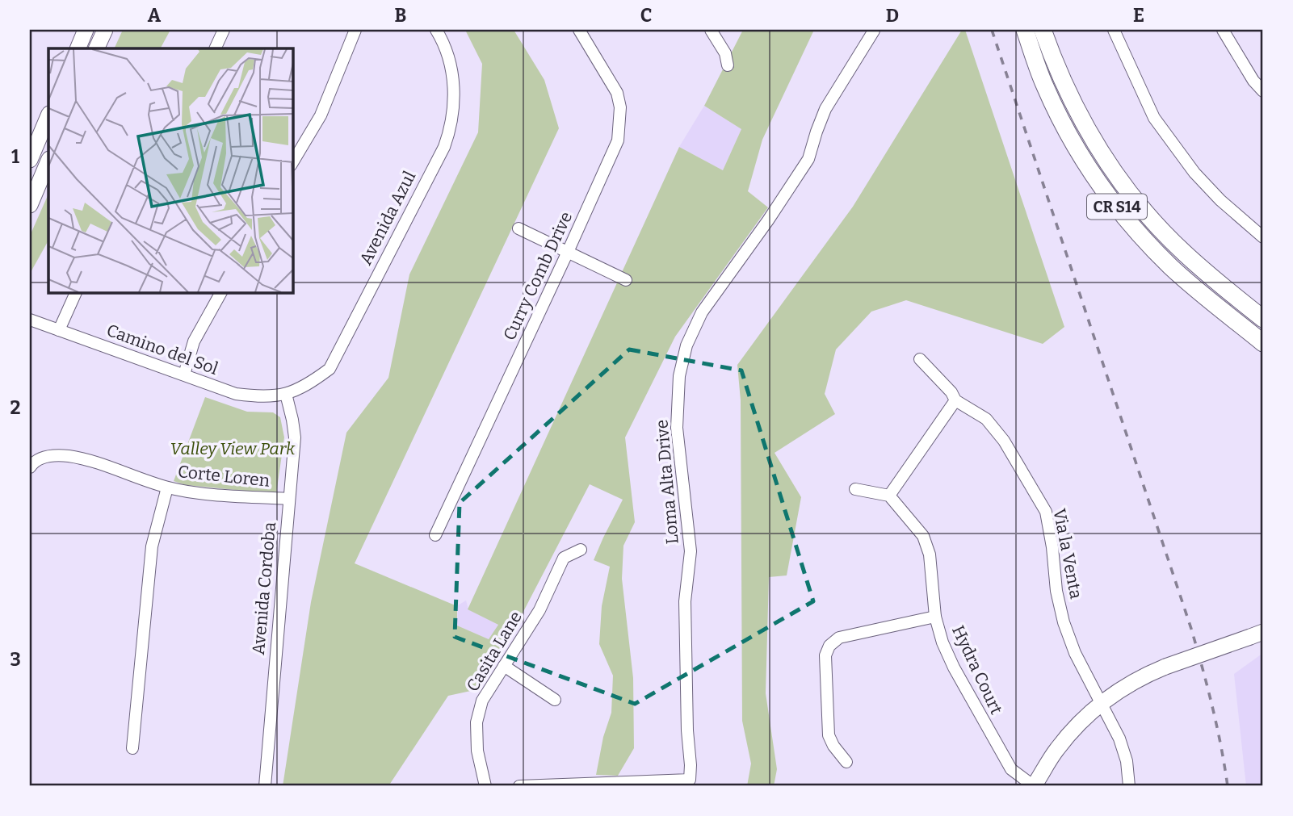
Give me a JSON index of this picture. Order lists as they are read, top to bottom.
{
  "streets": {
    "main road": ["CR S14"],
    "street": [
      "Avenida Azul",
      "Curry Comb Drive",
      "Camino del Sol",
      "Corte Loren",
      "Loma Alta Drive",
      "Via la Venta",
      "Avenida Cordoba",
      "Casita Lane",
      "Hydra Court"
    ]
  },
  "crossings": [
    ["Avenida Azul", "Camino del Sol"],
    ["Avenida Azul", "Avenida Cordoba"],
    ["Camino del Sol", "Avenida Cordoba"],
    ["Corte Loren", "Avenida Cordoba"]
  ],
  "parks": ["Valley View Park"],
  "grid": {
    "columns": [
      "A",
      "B",
      "C",
      "D",
      "E"
    ],
    "rows": ["1", "2", "3"]
  }
}
